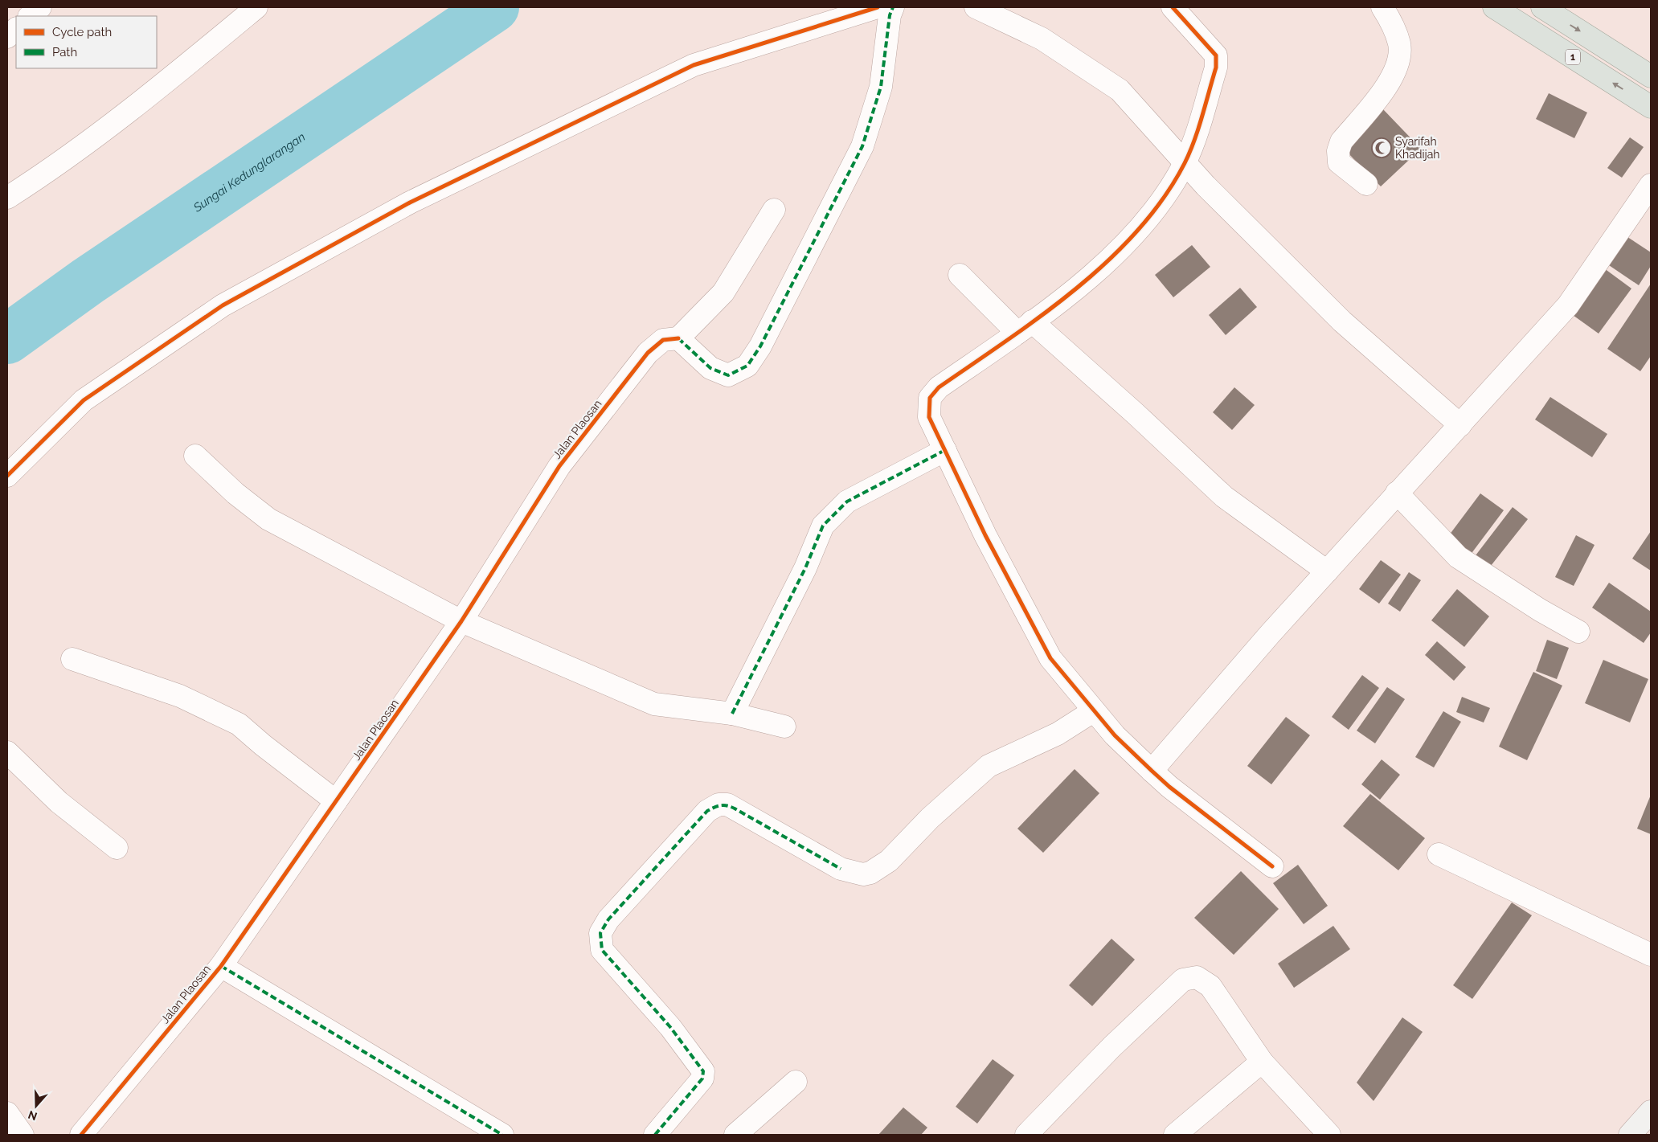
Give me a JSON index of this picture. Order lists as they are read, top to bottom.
{
  "streets": {
    "highway": ["1"],
    "street": ["Jalan Plaosan"]
  },
  "water": ["Sungai Kedunglarangan"],
  "places": {
    "mosque": ["Syarifah Khadijah"]
  },
  "legend": ["Cycle path", "Path"],
  "north": "bottom"
}
